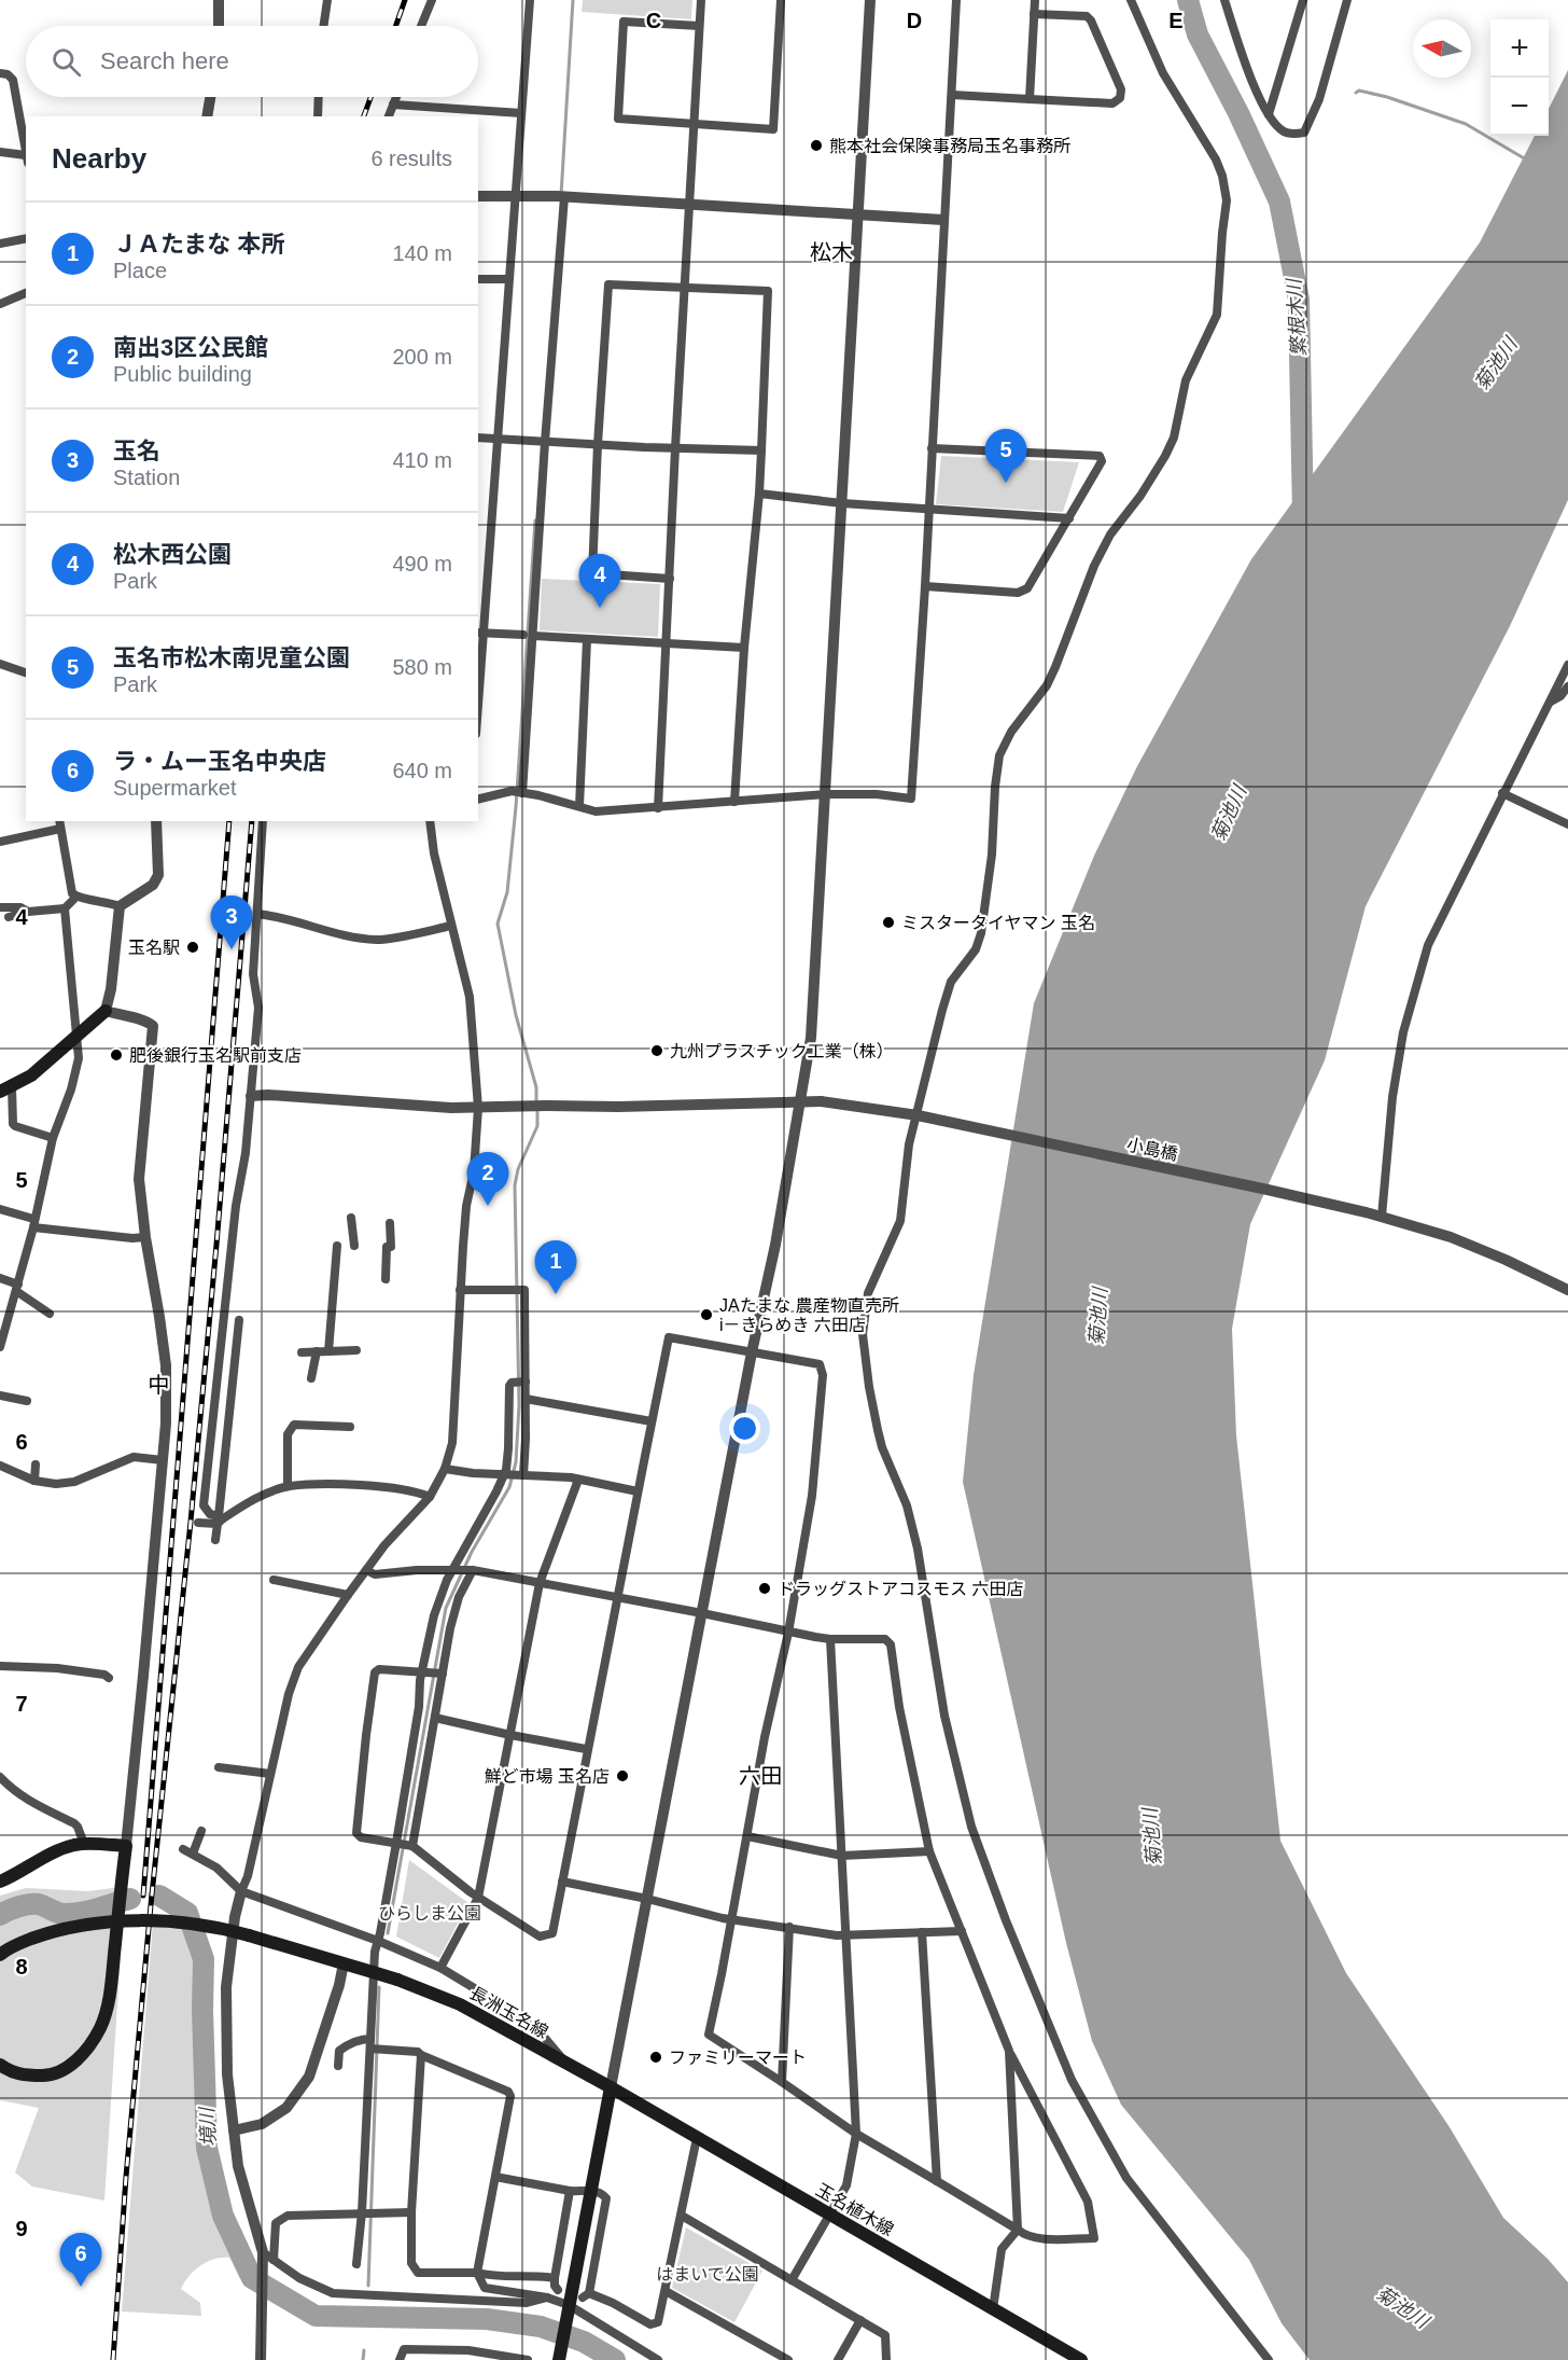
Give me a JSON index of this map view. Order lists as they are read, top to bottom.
{
  "streets": {
    "main road": ["長洲玉名線", "玉名植木線"],
    "street": ["小島橋"]
  },
  "crossings": [
    ["長洲玉名線", "玉名植木線"]
  ],
  "districts": ["松木", "中", "六田"],
  "water": ["繁根木川", "菊池川", "境川"],
  "parks": ["ひらしま公園", "はまいで公園"],
  "places": [
    "熊本社会保険事務局玉名事務所",
    "ミスタータイヤマン 玉名",
    "玉名駅",
    "九州プラスチック工業（株）",
    "肥後銀行玉名駅前支店",
    "JAたまな 農産物直売所 i－きらめき 六田店",
    "ドラッグストアコスモス 六田店",
    "鮮ど市場 玉名店",
    "ファミリーマート"
  ],
  "north": "left",
  "page": {
    "map_buttons": ["+", "−"],
    "search": "Search here",
    "heading": ["Nearby", "6 results"],
    "list": [
      {
        "mark": "1",
        "name": "ＪＡたまな 本所",
        "note": "Place",
        "value": "140 m"
      },
      {
        "mark": "2",
        "name": "南出3区公民館",
        "note": "Public building",
        "value": "200 m"
      },
      {
        "mark": "3",
        "name": "玉名",
        "note": "Station",
        "value": "410 m"
      },
      {
        "mark": "4",
        "name": "松木西公園",
        "note": "Park",
        "value": "490 m"
      },
      {
        "mark": "5",
        "name": "玉名市松木南児童公園",
        "note": "Park",
        "value": "580 m"
      },
      {
        "mark": "6",
        "name": "ラ・ムー玉名中央店",
        "note": "Supermarket",
        "value": "640 m"
      }
    ],
    "pins": [
      "5",
      "4",
      "3",
      "2",
      "1",
      "6"
    ]
  },
  "grid": {
    "columns": ["C", "D", "E"],
    "rows": [
      "4",
      "5",
      "6",
      "7",
      "8",
      "9"
    ]
  }
}
